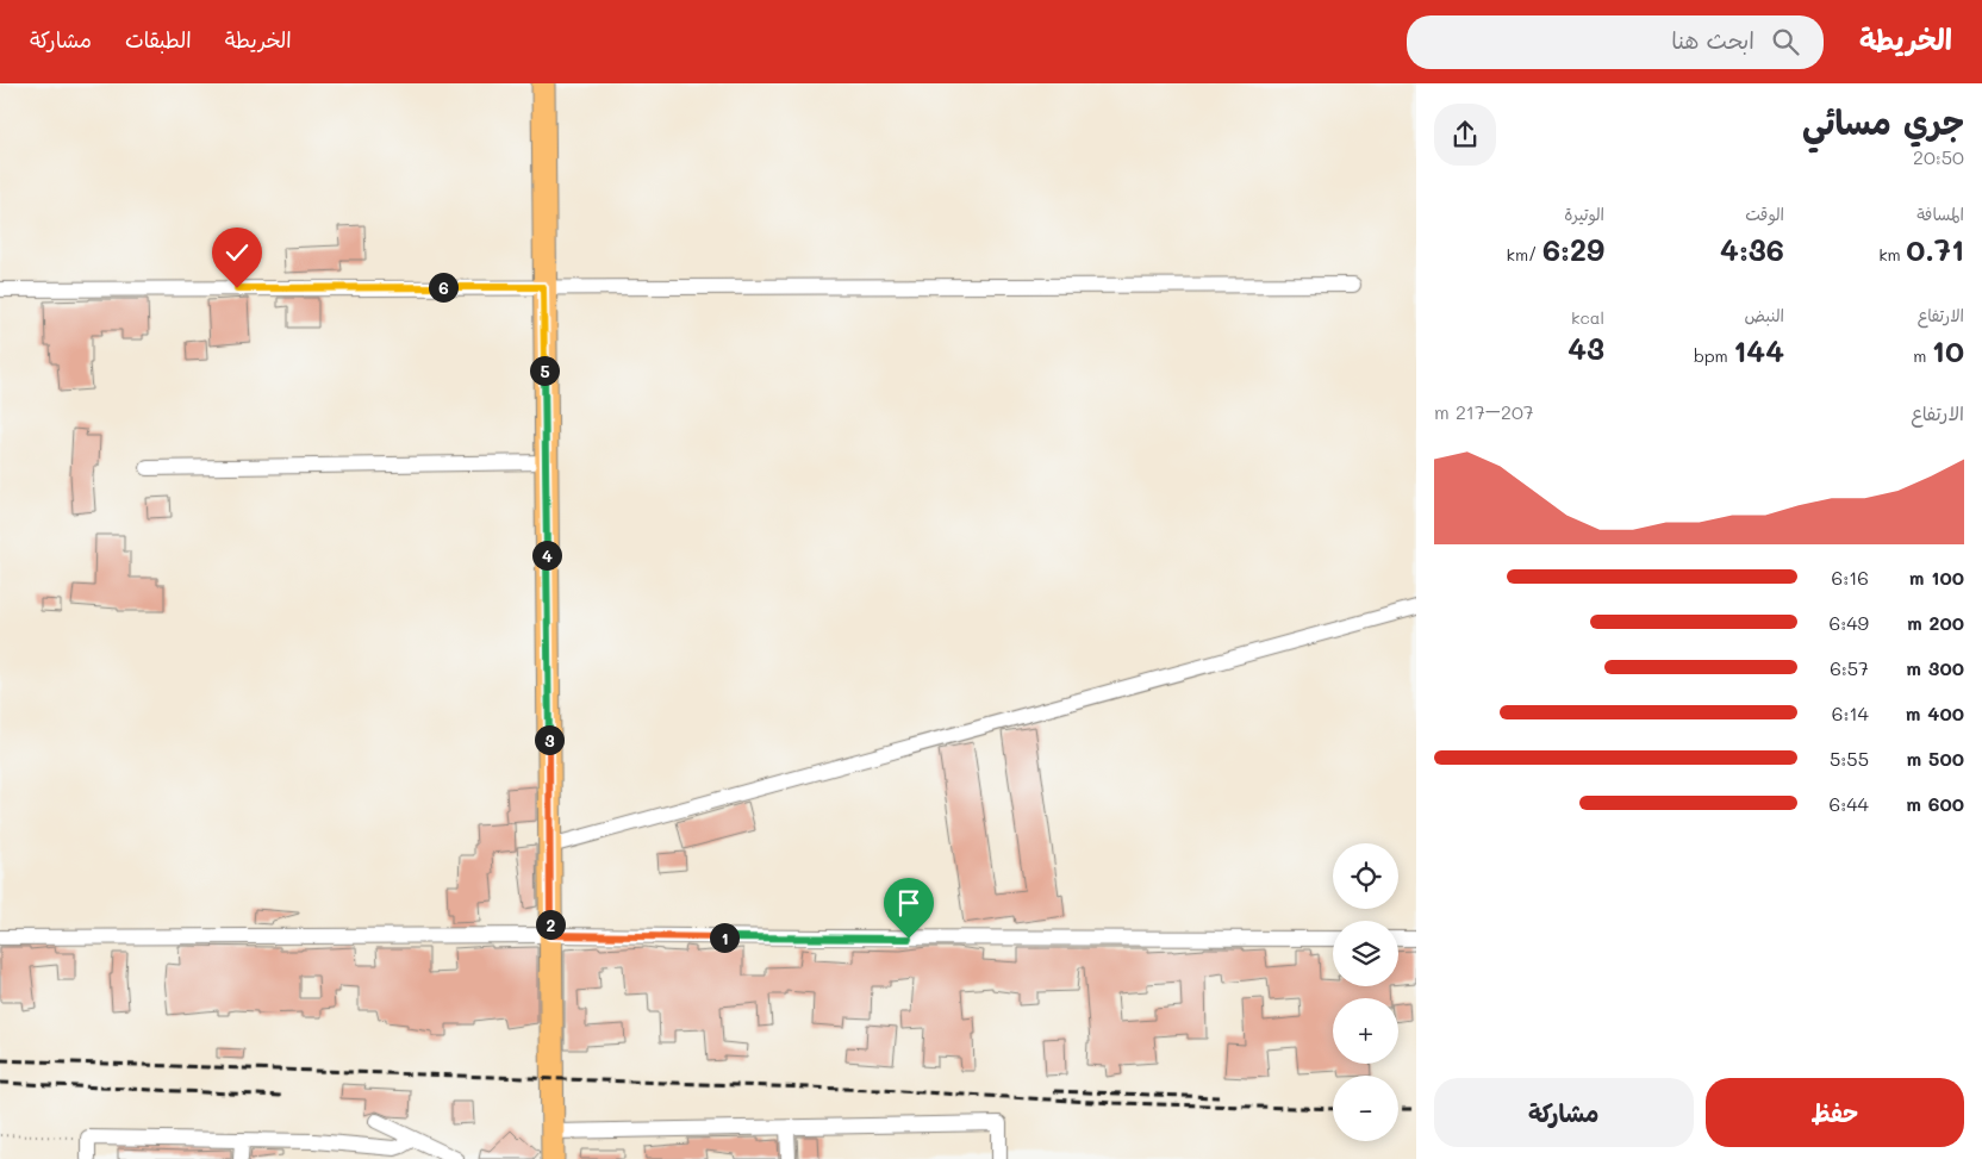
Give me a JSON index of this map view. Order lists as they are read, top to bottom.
{
  "page": {
    "header": "الخريطة",
    "search": "ابحث هنا",
    "nav": ["الخريطة", "الطبقات", "مشاركة"],
    "heading": ["جري مسائي", "20:50"],
    "stats": [
      ["المسافة", "0.71 km"],
      ["الوقت", "4:36"],
      ["الوتيرة", "6:29 /km"],
      ["الارتفاع", "10 m"],
      ["النبض", "144 bpm"],
      ["kcal", "43"]
    ],
    "pins": [
      "6",
      "5",
      "4",
      "3",
      "2",
      "1"
    ],
    "chart": ["الارتفاع", "207–217 m"],
    "list": [
      {
        "name": "100 m",
        "note": "6:16"
      },
      {
        "name": "200 m",
        "note": "6:49"
      },
      {
        "name": "300 m",
        "note": "6:57"
      },
      {
        "name": "400 m",
        "note": "6:14"
      },
      {
        "name": "500 m",
        "note": "5:55"
      },
      {
        "name": "600 m",
        "note": "6:44"
      }
    ],
    "map_buttons": ["+", "−"],
    "buttons": ["حفظ", "مشاركة"]
  }
}
